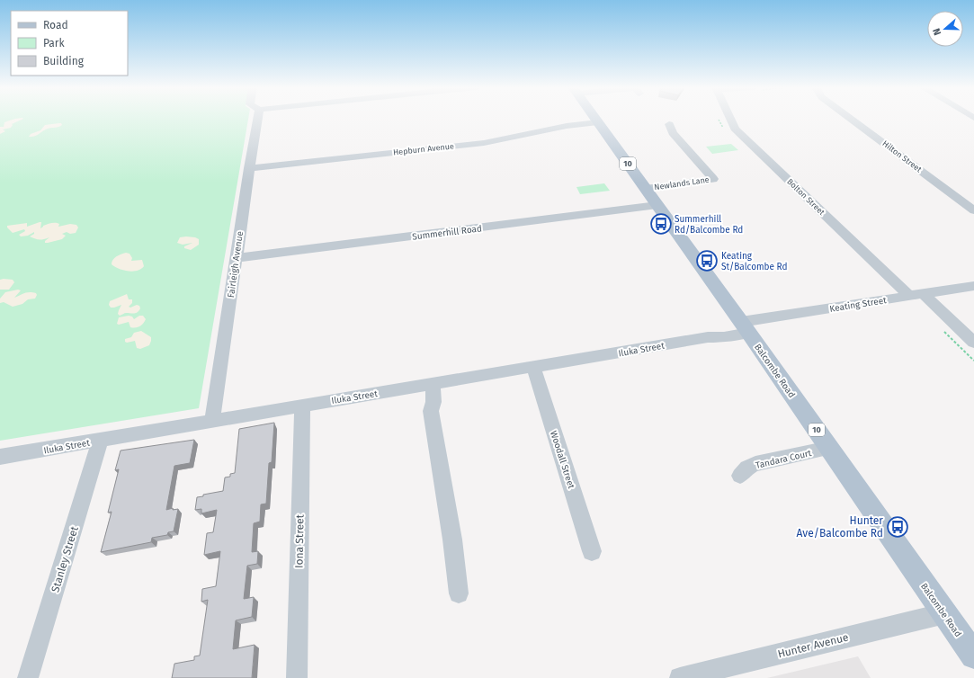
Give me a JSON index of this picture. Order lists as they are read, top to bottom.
{
  "streets": {
    "main road": ["10", "Balcombe Road"],
    "street": [
      "Hepburn Avenue",
      "Hilton Street",
      "Newlands Lane",
      "Bolton Street",
      "Summerhill Road",
      "Fairleigh Avenue",
      "Keating Street",
      "Iluka Street",
      "Tandara Court",
      "Woodall Street",
      "Iona Street",
      "Stanley Street",
      "Hunter Avenue"
    ]
  },
  "crossings": [
    ["Hepburn Avenue", "Fairleigh Avenue"],
    ["Hepburn Avenue", "Balcombe Road"],
    ["Newlands Lane", "Balcombe Road"],
    ["Bolton Street", "Keating Street"],
    ["Summerhill Road", "Fairleigh Avenue"],
    ["Summerhill Road", "Balcombe Road"],
    ["Fairleigh Avenue", "Iluka Street"],
    ["Keating Street", "Iluka Street"],
    ["Keating Street", "Balcombe Road"],
    ["Iluka Street", "Balcombe Road"],
    ["Iluka Street", "Woodall Street"],
    ["Iluka Street", "Iona Street"],
    ["Iluka Street", "Stanley Street"],
    ["Balcombe Road", "Tandara Court"],
    ["Balcombe Road", "Hunter Avenue"]
  ],
  "places": {
    "bus stop": ["Summerhill Rd/Balcombe Rd", "Keating St/Balcombe Rd", "Hunter Ave/Balcombe Rd"]
  },
  "legend": ["Road", "Park", "Building"],
  "north": "left"
}
